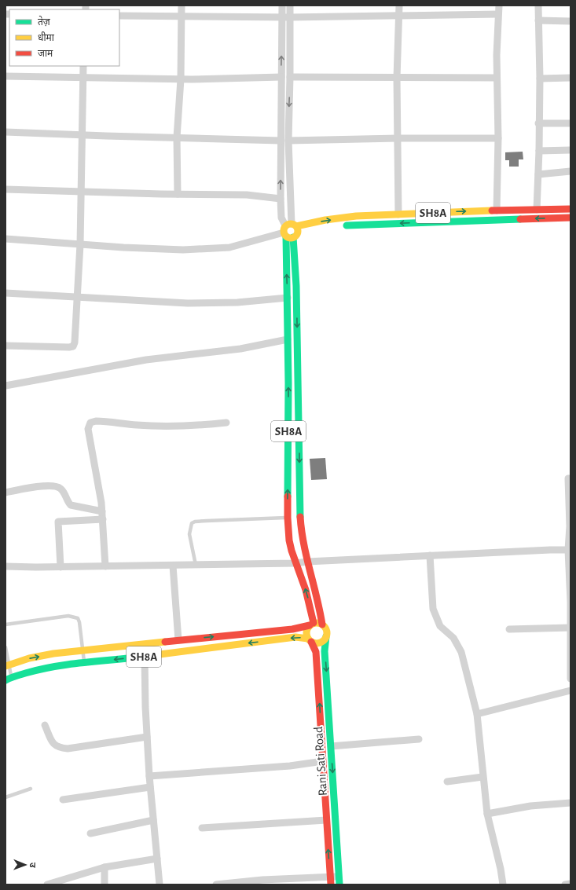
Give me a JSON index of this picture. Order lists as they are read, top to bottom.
{
  "streets": {
    "main road": ["SH8A", "Rani Sati Road"]
  },
  "crossings": [
    ["SH8A", "Rani Sati Road"]
  ],
  "legend": ["तेज़", "धीमा", "जाम"],
  "north": "right"
}
